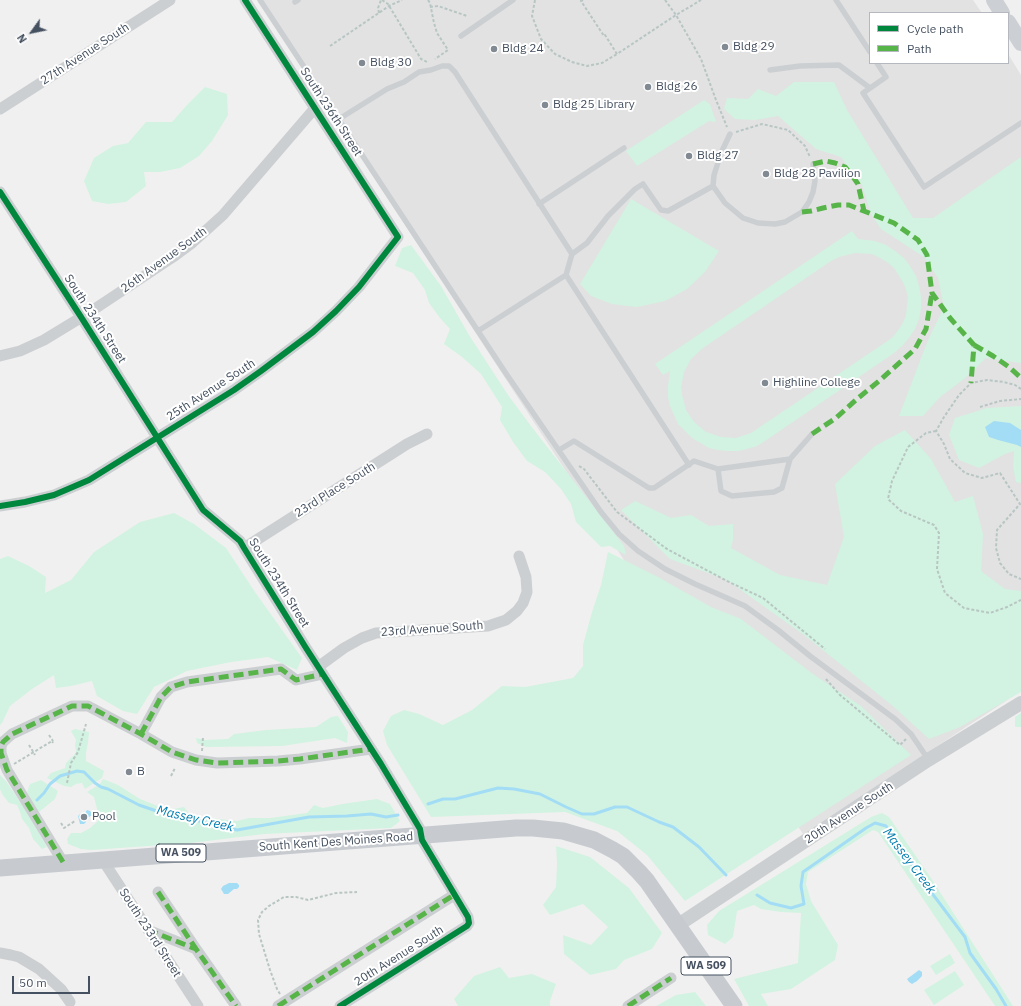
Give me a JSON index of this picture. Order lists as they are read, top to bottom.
{
  "streets": {
    "main road": ["South Kent Des Moines Road", "WA 509"],
    "street": [
      "27th Avenue South",
      "South 236th Street",
      "26th Avenue South",
      "South 234th Street",
      "25th Avenue South",
      "23rd Place South",
      "23rd Avenue South",
      "20th Avenue South",
      "South 233rd Street"
    ]
  },
  "crossings": [
    ["South 236th Street", "26th Avenue South"],
    ["South 236th Street", "25th Avenue South"],
    ["26th Avenue South", "South 234th Street"],
    ["South 234th Street", "25th Avenue South"],
    ["South 234th Street", "23rd Place South"],
    ["South 234th Street", "23rd Avenue South"],
    ["South 234th Street", "20th Avenue South"],
    ["South 234th Street", "South Kent Des Moines Road"],
    ["20th Avenue South", "South Kent Des Moines Road"],
    ["South Kent Des Moines Road", "South 233rd Street"]
  ],
  "water": ["Massey Creek"],
  "places": [
    "Bldg 29",
    "Bldg 24",
    "Bldg 30",
    "Bldg 26",
    "Bldg 25 Library",
    "Bldg 27",
    "Bldg 28 Pavilion",
    "Highline College",
    "B",
    "Pool"
  ],
  "legend": ["Cycle path", "Path"],
  "scale_bar": "50 m",
  "north": "bottom left"
}
